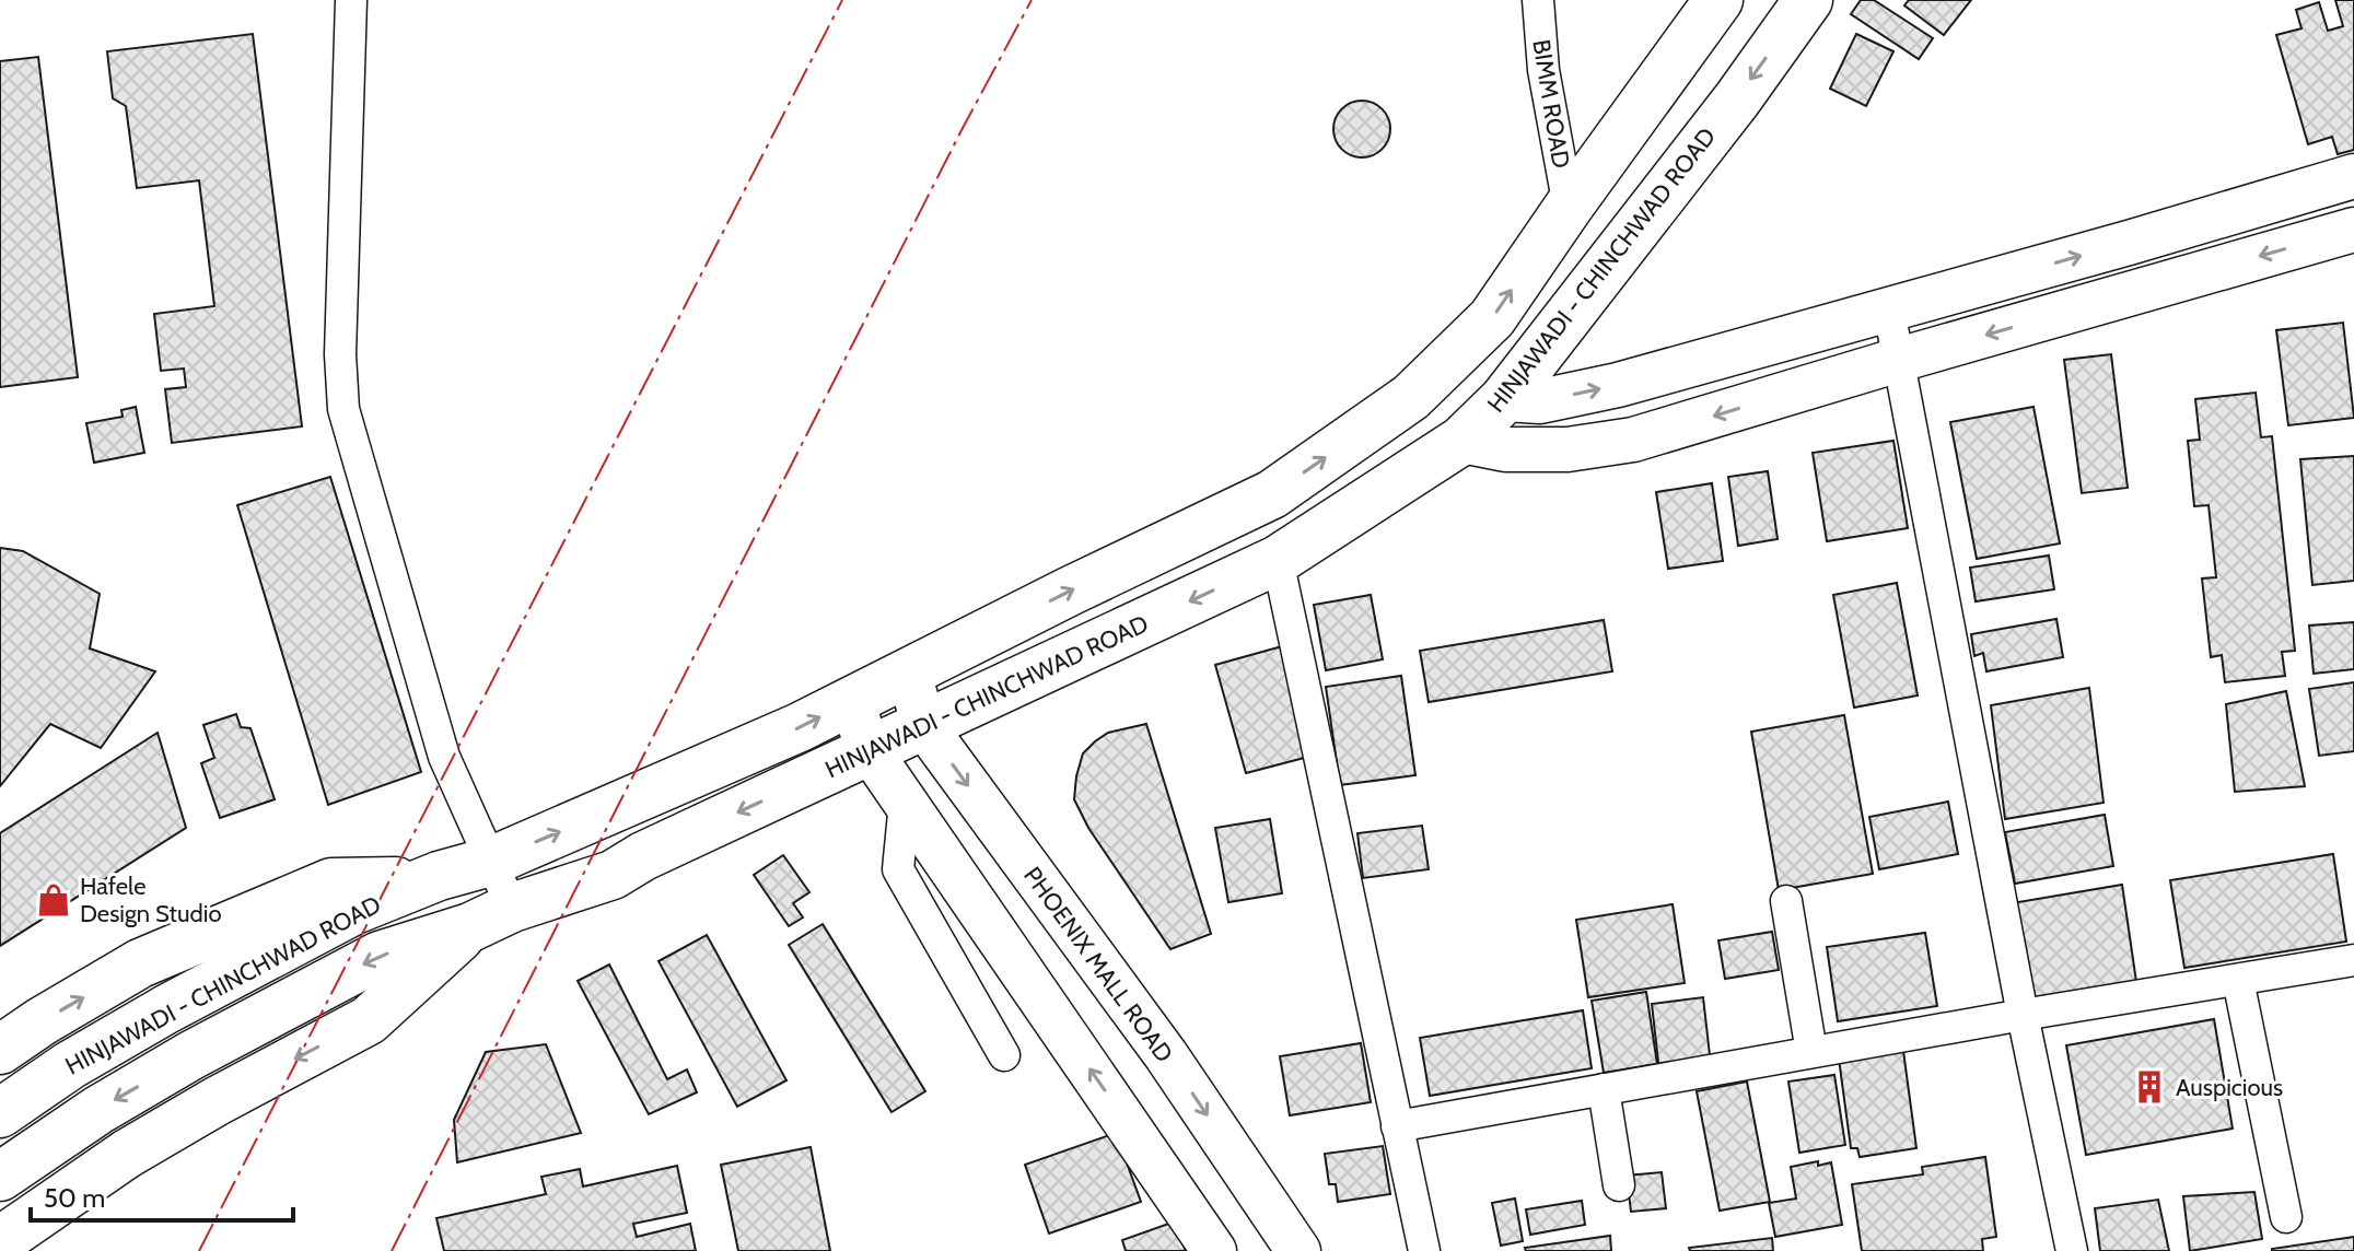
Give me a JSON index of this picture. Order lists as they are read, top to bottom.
{
  "streets": {
    "main road": ["HINJAWADI - CHINCHWAD ROAD"],
    "street": ["BIMM ROAD", "PHOENIX MALL ROAD"]
  },
  "crossings": [
    ["BIMM ROAD", "HINJAWADI - CHINCHWAD ROAD"],
    ["HINJAWADI - CHINCHWAD ROAD", "PHOENIX MALL ROAD"]
  ],
  "places": {
    "shop": ["Hafele Design Studio"],
    "building": ["Auspicious"]
  },
  "scale_bar": "50 m"
}
